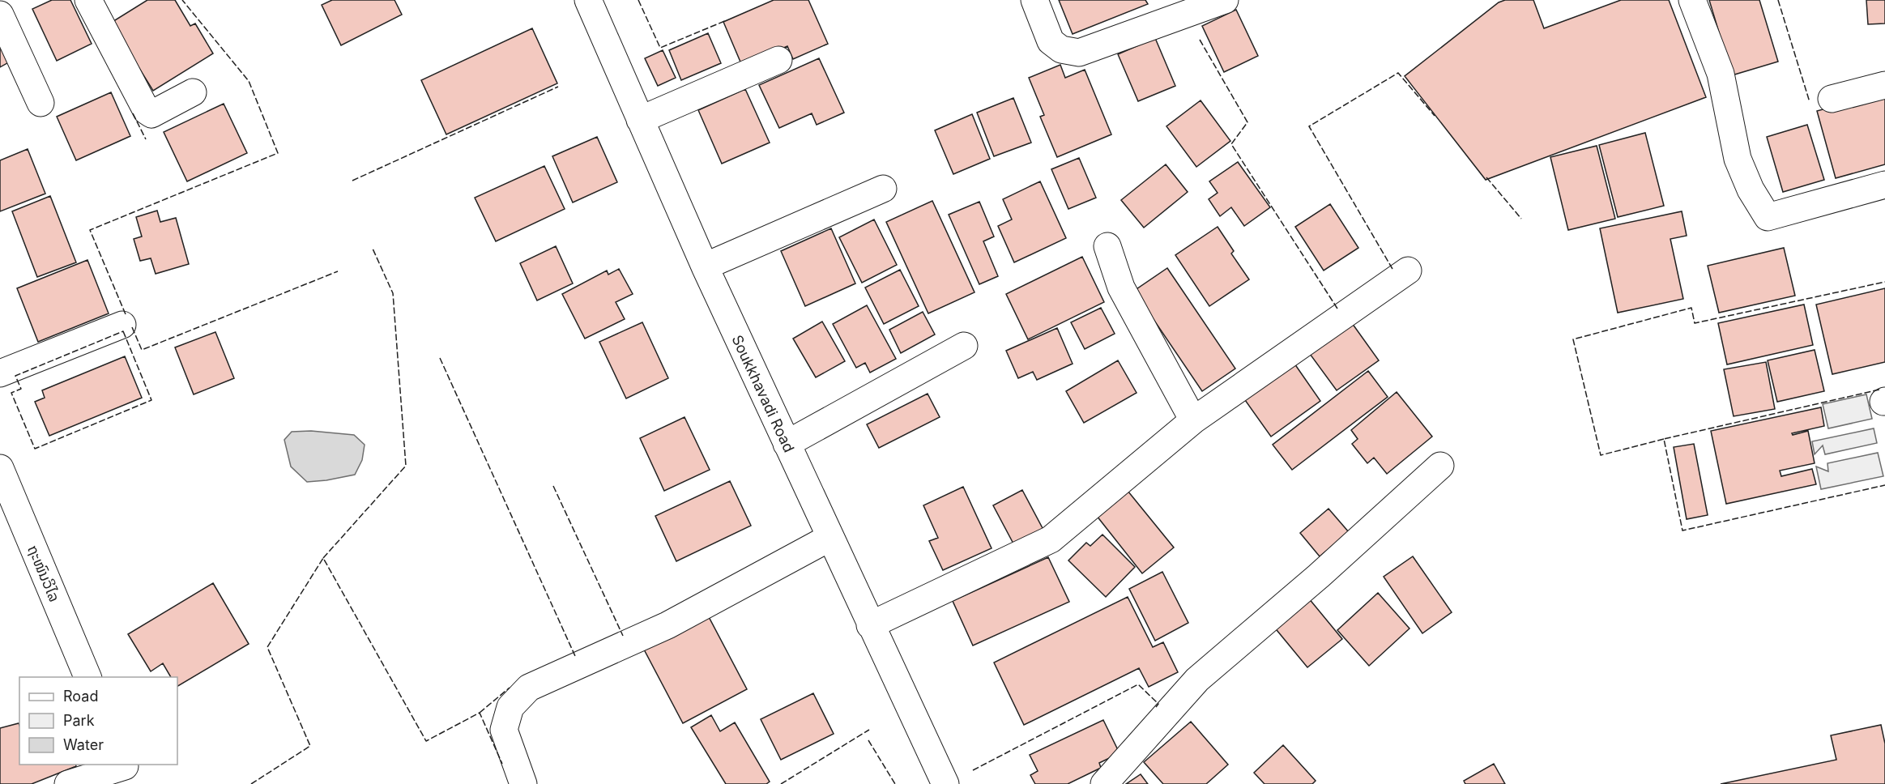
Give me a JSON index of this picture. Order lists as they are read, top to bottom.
{
  "streets": {
    "street": ["Soukkhavadi Road", "ຖະໜົນວິໄລ"]
  },
  "legend": ["Road", "Park", "Water"]
}
